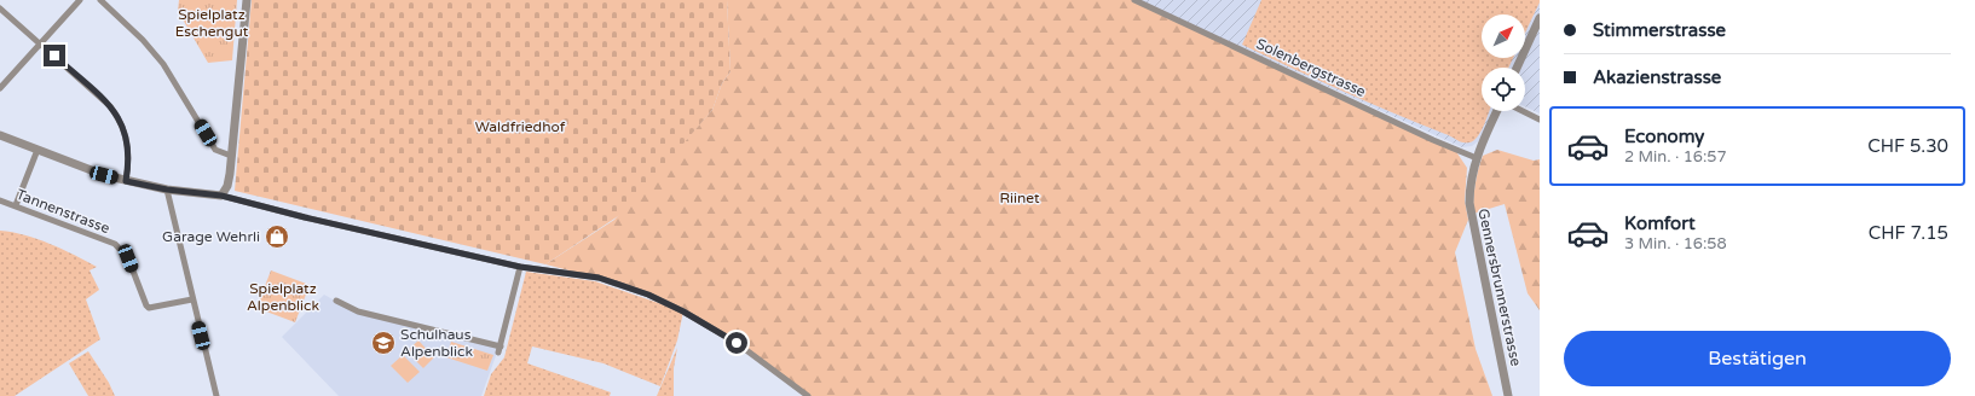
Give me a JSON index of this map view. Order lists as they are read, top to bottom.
{
  "streets": {
    "street": ["Solenbergstrasse", "Tannenstrasse", "Gennersbrunnerstrasse"]
  },
  "crossings": [
    ["Solenbergstrasse", "Gennersbrunnerstrasse"]
  ],
  "parks": [
    "Spielplatz Eschengut",
    "Waldfriedhof",
    "Riinet",
    "Spielplatz Alpenblick"
  ],
  "places": {
    "shop": ["Garage Wehrli"],
    "school or university": ["Schulhaus Alpenblick"]
  },
  "north": "top right",
  "page": {
    "banner": ["Stimmerstrasse", "Akazienstrasse"],
    "list": [
      {
        "name": "Economy",
        "note": "2 Min. · 16:57",
        "value": "CHF 5.30"
      },
      {
        "name": "Komfort",
        "note": "3 Min. · 16:58",
        "value": "CHF 7.15"
      }
    ],
    "buttons": "Bestätigen"
  }
}
